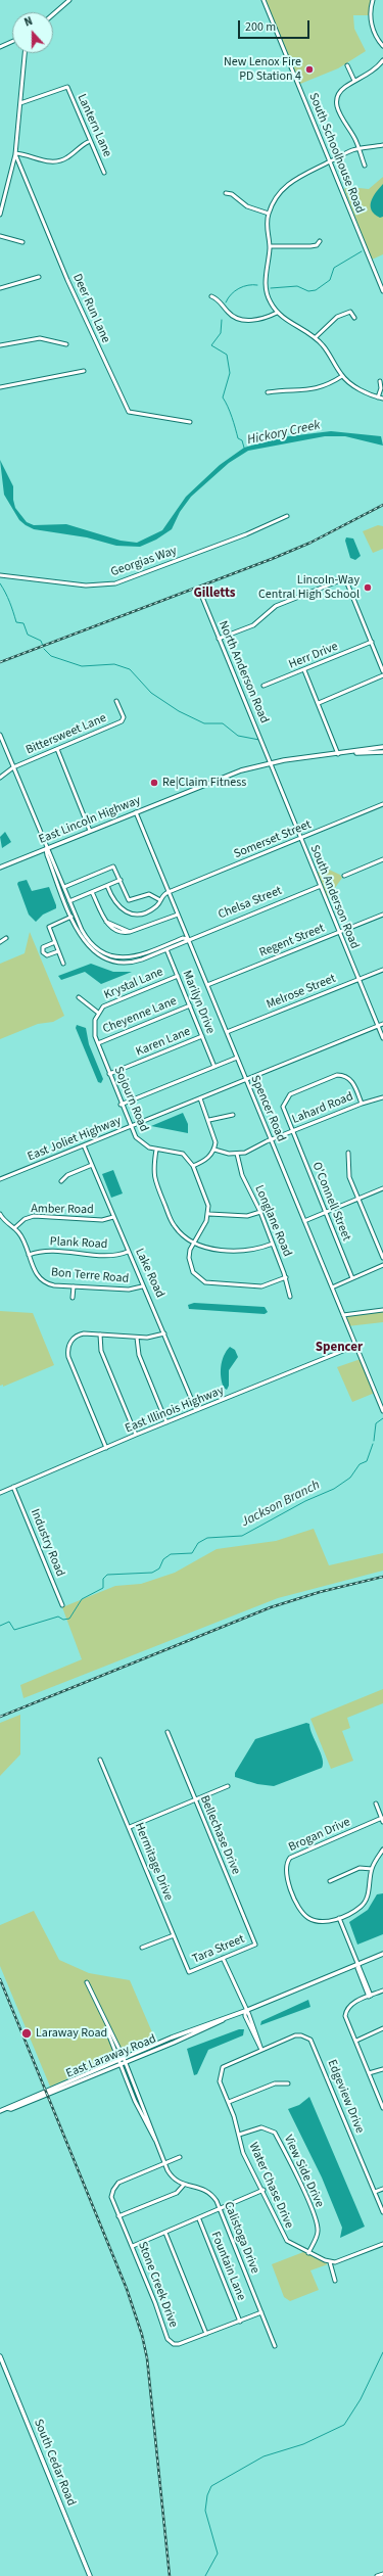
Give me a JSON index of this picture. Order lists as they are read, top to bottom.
{
  "streets": {
    "main road": ["East Lincoln Highway", "East Laraway Road", "South Cedar Road"],
    "street": [
      "Lantern Lane",
      "South Schoolhouse Road",
      "Deer Run Lane",
      "Georgias Way",
      "Herr Drive",
      "North Anderson Road",
      "Bittersweet Lane",
      "Somerset Street",
      "South Anderson Road",
      "Chelsa Street",
      "Regent Street",
      "Krystal Lane",
      "Melrose Street",
      "Marilyn Drive",
      "Cheyenne Lane",
      "Karen Lane",
      "Sojourn Road",
      "Spencer Road",
      "Lahard Road",
      "East Joliet Highway",
      "O'Connell Street",
      "Amber Road",
      "Longlane Road",
      "Plank Road",
      "Lake Road",
      "Bon Terre Road",
      "East Illinois Highway",
      "Industry Road",
      "Bellechase Drive",
      "Brogan Drive",
      "Hermitage Drive",
      "Tara Street",
      "Edgeview Drive",
      "View Side Drive",
      "Water Chase Drive",
      "Calistoga Drive",
      "Fountain Lane",
      "Stone Creek Drive"
    ]
  },
  "crossings": [
    ["North Anderson Road", "East Lincoln Highway"],
    ["North Anderson Road", "South Anderson Road"],
    ["East Lincoln Highway", "South Anderson Road"],
    ["East Lincoln Highway", "Spencer Road"],
    ["Somerset Street", "South Anderson Road"],
    ["Somerset Street", "Spencer Road"],
    ["South Anderson Road", "Chelsa Street"],
    ["South Anderson Road", "Regent Street"],
    ["South Anderson Road", "Melrose Street"],
    ["South Anderson Road", "East Joliet Highway"],
    ["Chelsa Street", "Marilyn Drive"],
    ["Chelsa Street", "Spencer Road"],
    ["Regent Street", "Spencer Road"],
    ["Krystal Lane", "Marilyn Drive"],
    ["Krystal Lane", "Sojourn Road"],
    ["Melrose Street", "Spencer Road"],
    ["Marilyn Drive", "Cheyenne Lane"],
    ["Marilyn Drive", "Karen Lane"],
    ["Cheyenne Lane", "Sojourn Road"],
    ["Karen Lane", "Sojourn Road"],
    ["Sojourn Road", "East Joliet Highway"],
    ["Spencer Road", "Lahard Road"],
    ["Spencer Road", "East Joliet Highway"],
    ["Spencer Road", "East Illinois Highway"],
    ["Lahard Road", "O'Connell Street"],
    ["Lahard Road", "Longlane Road"],
    ["East Joliet Highway", "Lake Road"],
    ["Amber Road", "Lake Road"],
    ["Amber Road", "Bon Terre Road"],
    ["Plank Road", "Lake Road"],
    ["Plank Road", "Bon Terre Road"],
    ["Lake Road", "Bon Terre Road"],
    ["Lake Road", "East Illinois Highway"],
    ["East Illinois Highway", "Industry Road"],
    ["Bellechase Drive", "Tara Street"],
    ["Hermitage Drive", "Tara Street"],
    ["East Laraway Road", "Calistoga Drive"],
    ["Edgeview Drive", "Water Chase Drive"],
    ["View Side Drive", "Water Chase Drive"],
    ["Calistoga Drive", "Stone Creek Drive"],
    ["Fountain Lane", "Stone Creek Drive"]
  ],
  "districts": ["Gilletts", "Spencer"],
  "water": ["Hickory Creek", "Jackson Branch"],
  "places": [
    "New Lenox Fire PD Station 4",
    "Lincoln-Way Central High School",
    "Re|Claim Fitness",
    "Laraway Road"
  ],
  "scale_bar": "200 m",
  "north": "top"
}
